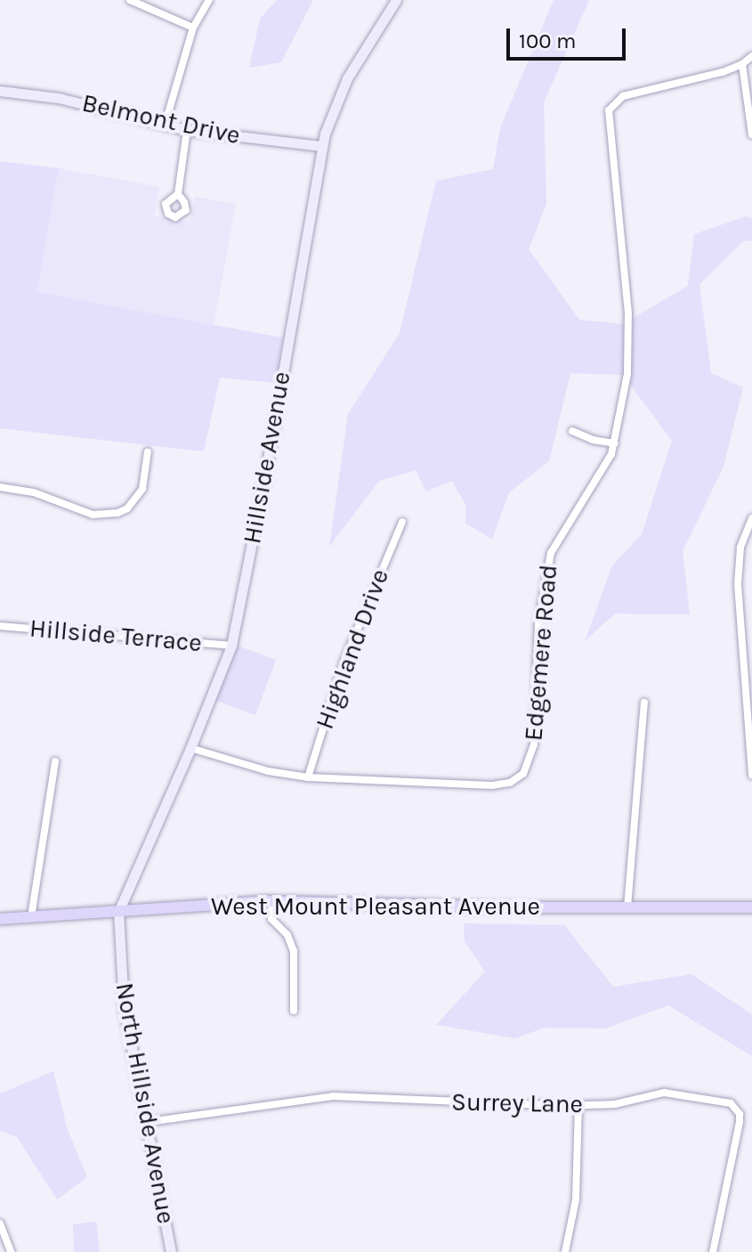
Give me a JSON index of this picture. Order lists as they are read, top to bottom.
{
  "streets": {
    "main road": ["West Mount Pleasant Avenue"],
    "street": [
      "Belmont Drive",
      "Hillside Avenue",
      "Hillside Terrace",
      "Highland Drive",
      "Edgemere Road",
      "North Hillside Avenue",
      "Surrey Lane"
    ]
  },
  "crossings": [
    ["Belmont Drive", "Hillside Avenue"],
    ["Hillside Avenue", "Hillside Terrace"],
    ["Hillside Avenue", "Edgemere Road"],
    ["Hillside Avenue", "West Mount Pleasant Avenue"],
    ["Hillside Avenue", "North Hillside Avenue"],
    ["Highland Drive", "Edgemere Road"],
    ["West Mount Pleasant Avenue", "North Hillside Avenue"],
    ["North Hillside Avenue", "Surrey Lane"]
  ],
  "scale_bar": "100 m"
}
